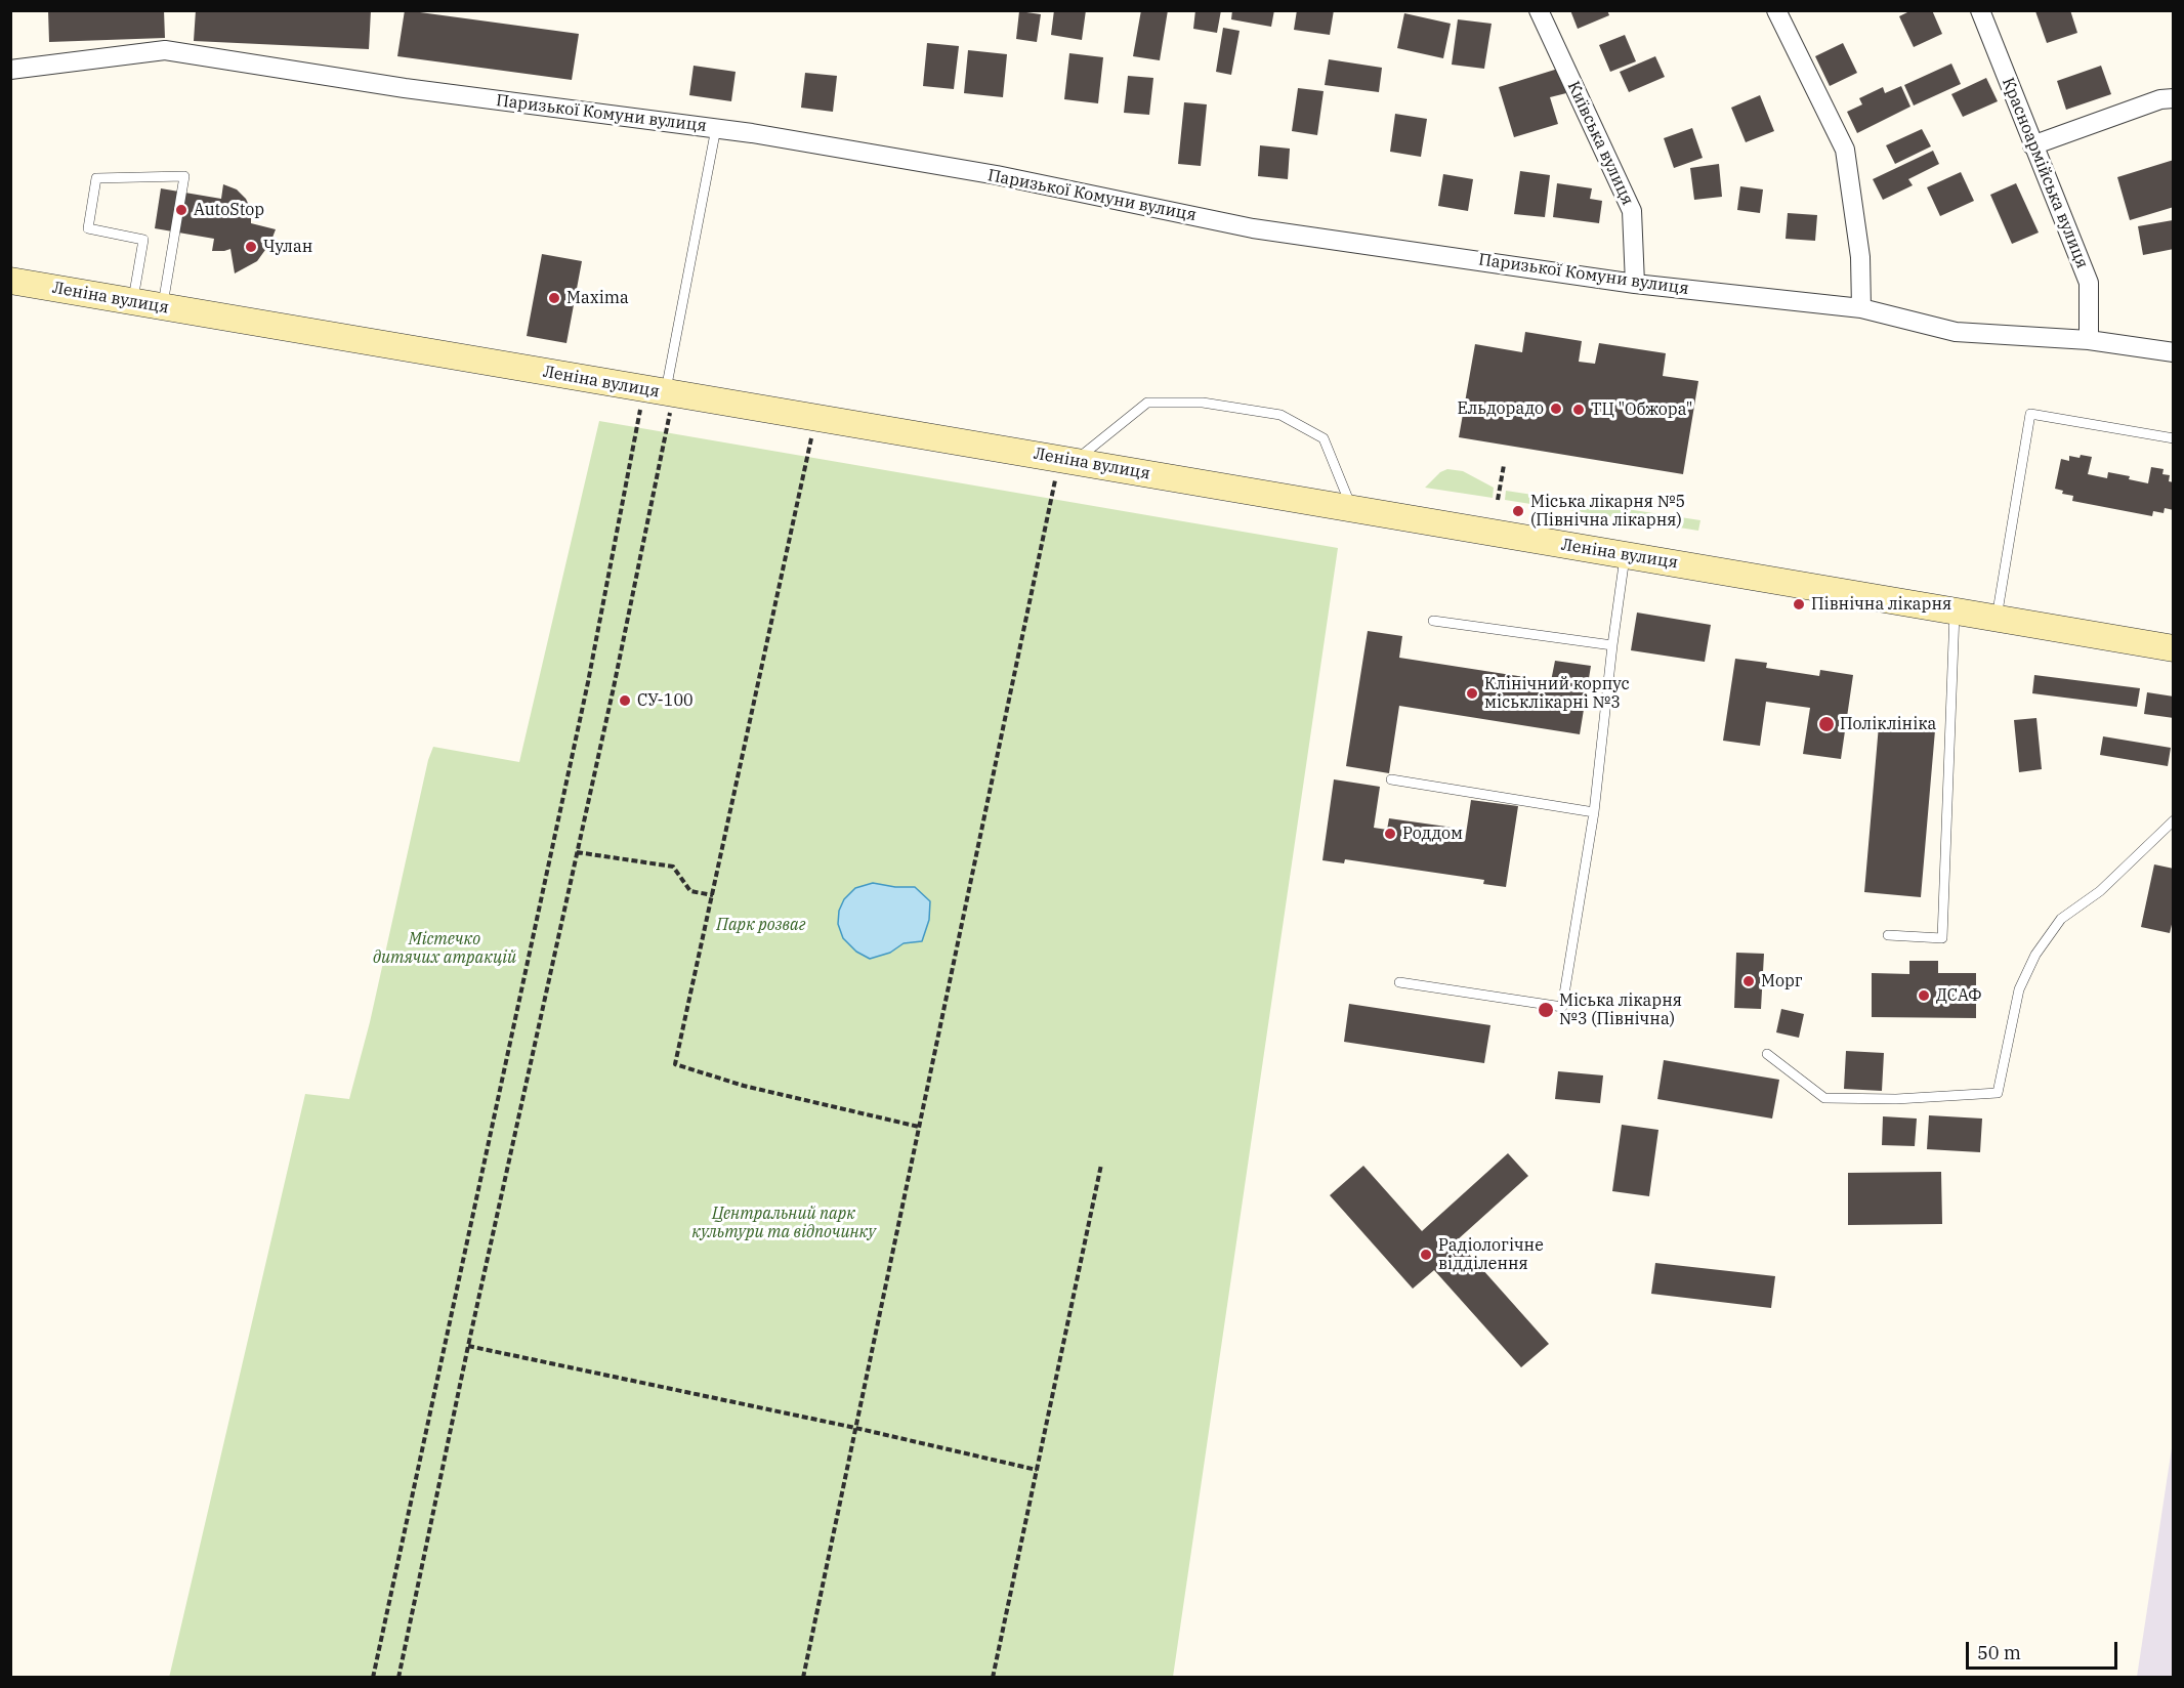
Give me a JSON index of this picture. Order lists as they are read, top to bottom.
{
  "streets": {
    "main road": ["Леніна вулиця"],
    "street": ["Паризької Комуни вулиця", "Київська вулиця", "Красноармійська вулиця"]
  },
  "crossings": [
    ["Паризької Комуни вулиця", "Київська вулиця"],
    ["Паризької Комуни вулиця", "Красноармійська вулиця"]
  ],
  "parks": ["Парк розваг", "Містечко дитячих атракцій", "Центральний парк культури та відпочинку"],
  "places": [
    "AutoStop",
    "Чулан",
    "Maxima",
    "Ельдорадо",
    "ТЦ \"Обжора\"",
    "Міська лікарня №5 (Північна лікарня)",
    "Північна лікарня",
    "Клінічний корпус міськлікарні №3",
    "СУ-100",
    "Поліклініка",
    "Роддом",
    "Морг",
    "ДСАФ",
    "Міська лікарня №3 (Північна)",
    "Радіологічне відділення"
  ],
  "scale_bar": "50 m"
}
